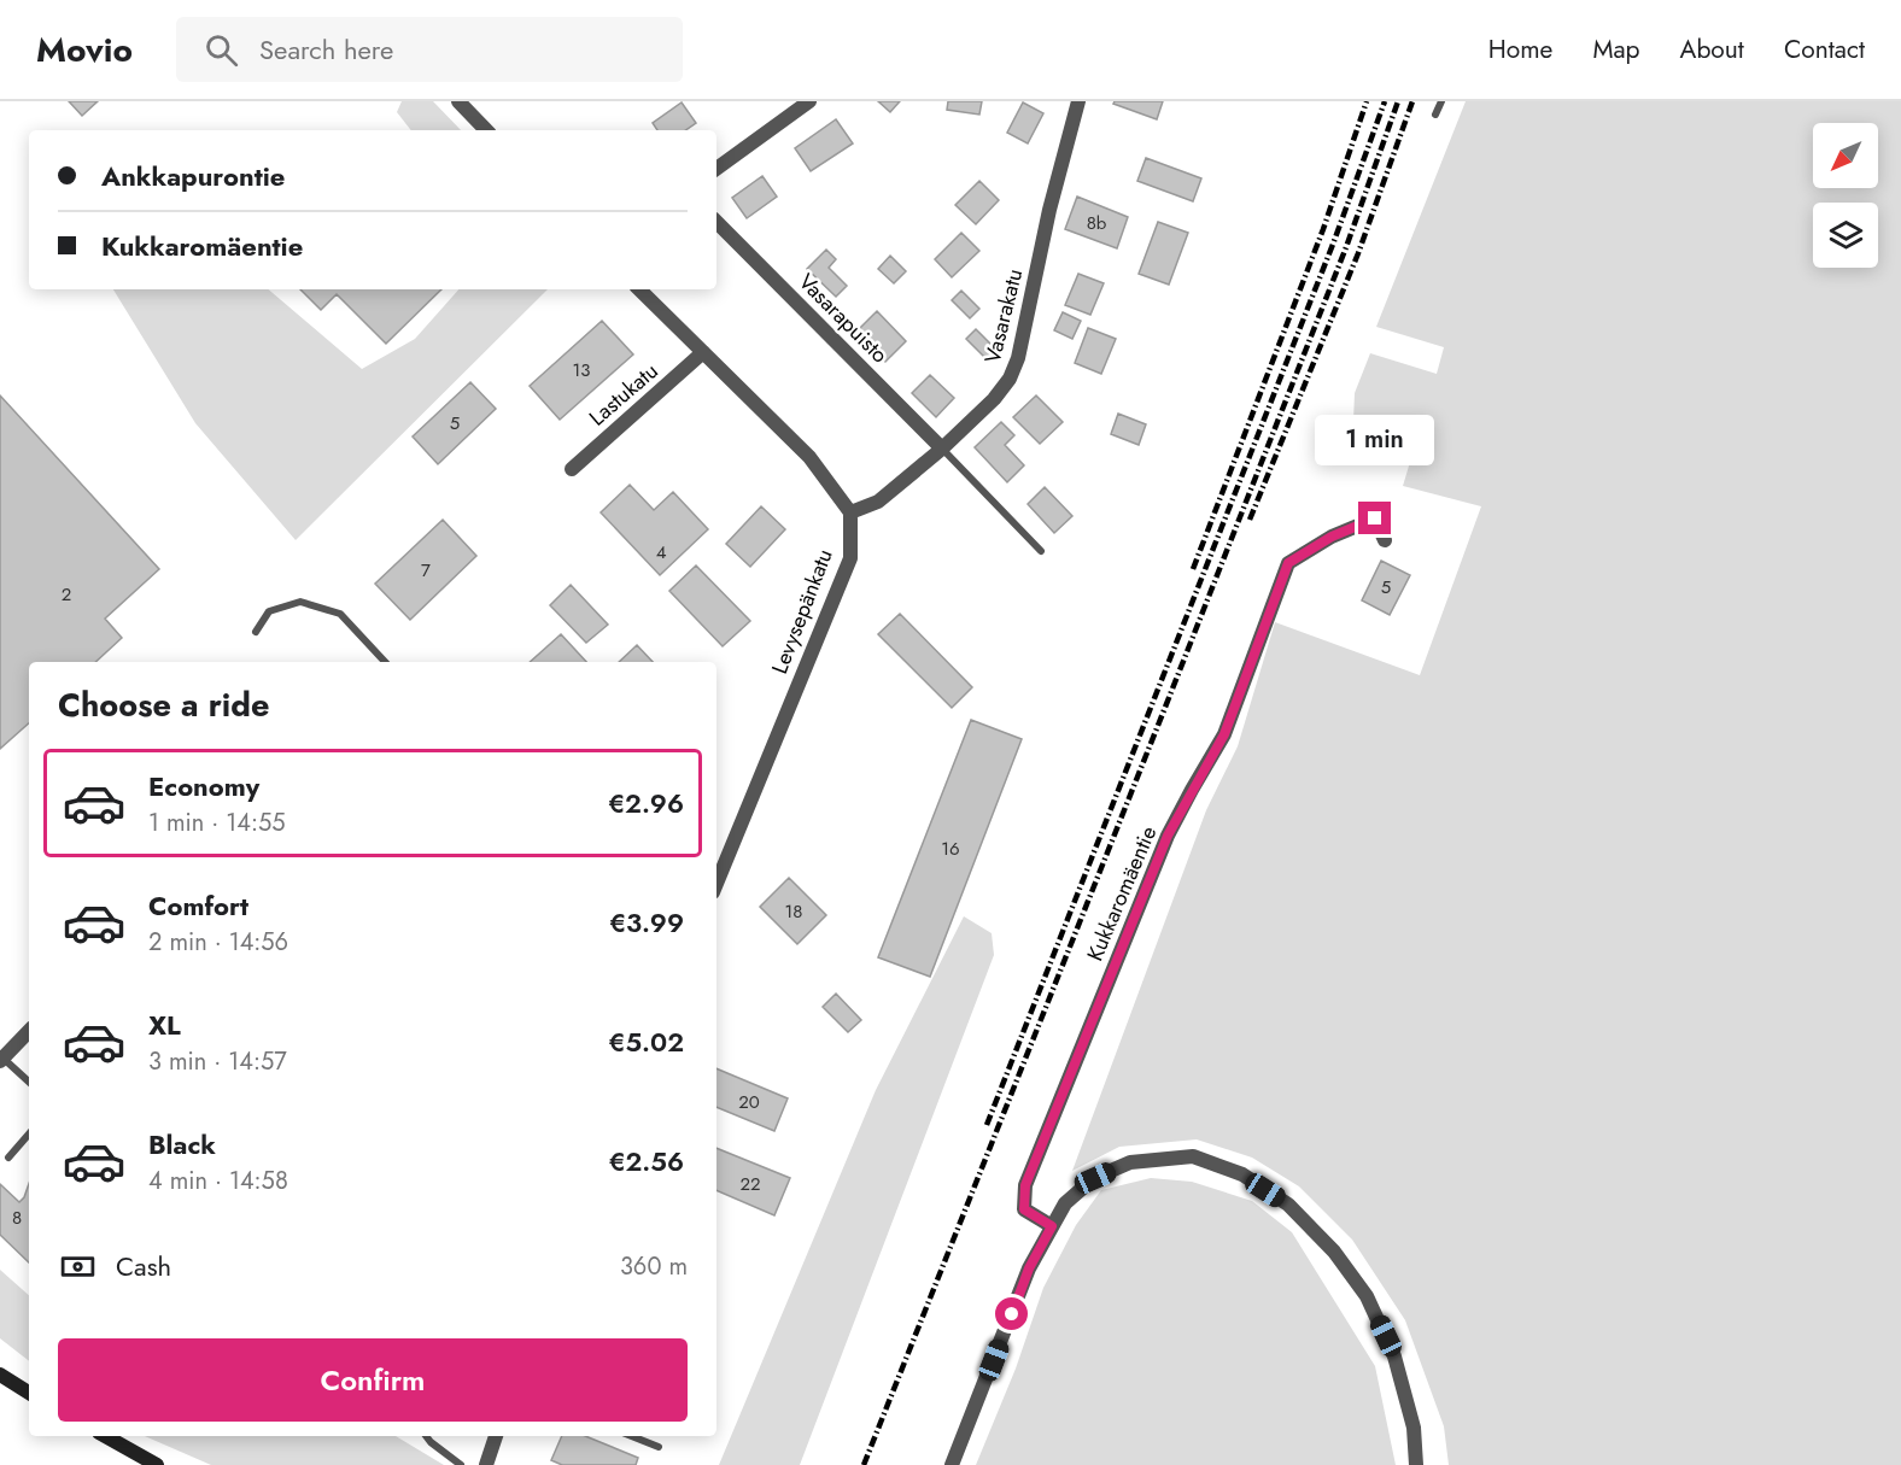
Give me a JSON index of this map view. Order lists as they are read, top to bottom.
{
  "streets": {
    "street": [
      "Vasarakatu",
      "Vasarapuisto",
      "Lastukatu",
      "Levysepänkatu",
      "Kukkaromäentie"
    ]
  },
  "crossings": [
    ["Vasarakatu", "Vasarapuisto"],
    ["Vasarakatu", "Levysepänkatu"]
  ],
  "house_numbers": [
    "8b",
    "13",
    "5",
    "4",
    "7",
    "5",
    "2",
    "16",
    "18",
    "20",
    "22",
    "8"
  ],
  "north": "bottom left",
  "page": {
    "header": "Movio",
    "search": "Search here",
    "nav": [
      "Home",
      "Map",
      "About",
      "Contact"
    ],
    "banner": ["Ankkapurontie", "Kukkaromäentie"],
    "bubble": "1 min",
    "heading": "Choose a ride",
    "list": [
      {
        "name": "Economy",
        "note": "1 min · 14:55",
        "value": "€2.96"
      },
      {
        "name": "Comfort",
        "note": "2 min · 14:56",
        "value": "€3.99"
      },
      {
        "name": "XL",
        "note": "3 min · 14:57",
        "value": "€5.02"
      },
      {
        "name": "Black",
        "note": "4 min · 14:58",
        "value": "€2.56"
      }
    ],
    "pay": ["Cash", "360 m"],
    "buttons": "Confirm"
  }
}
